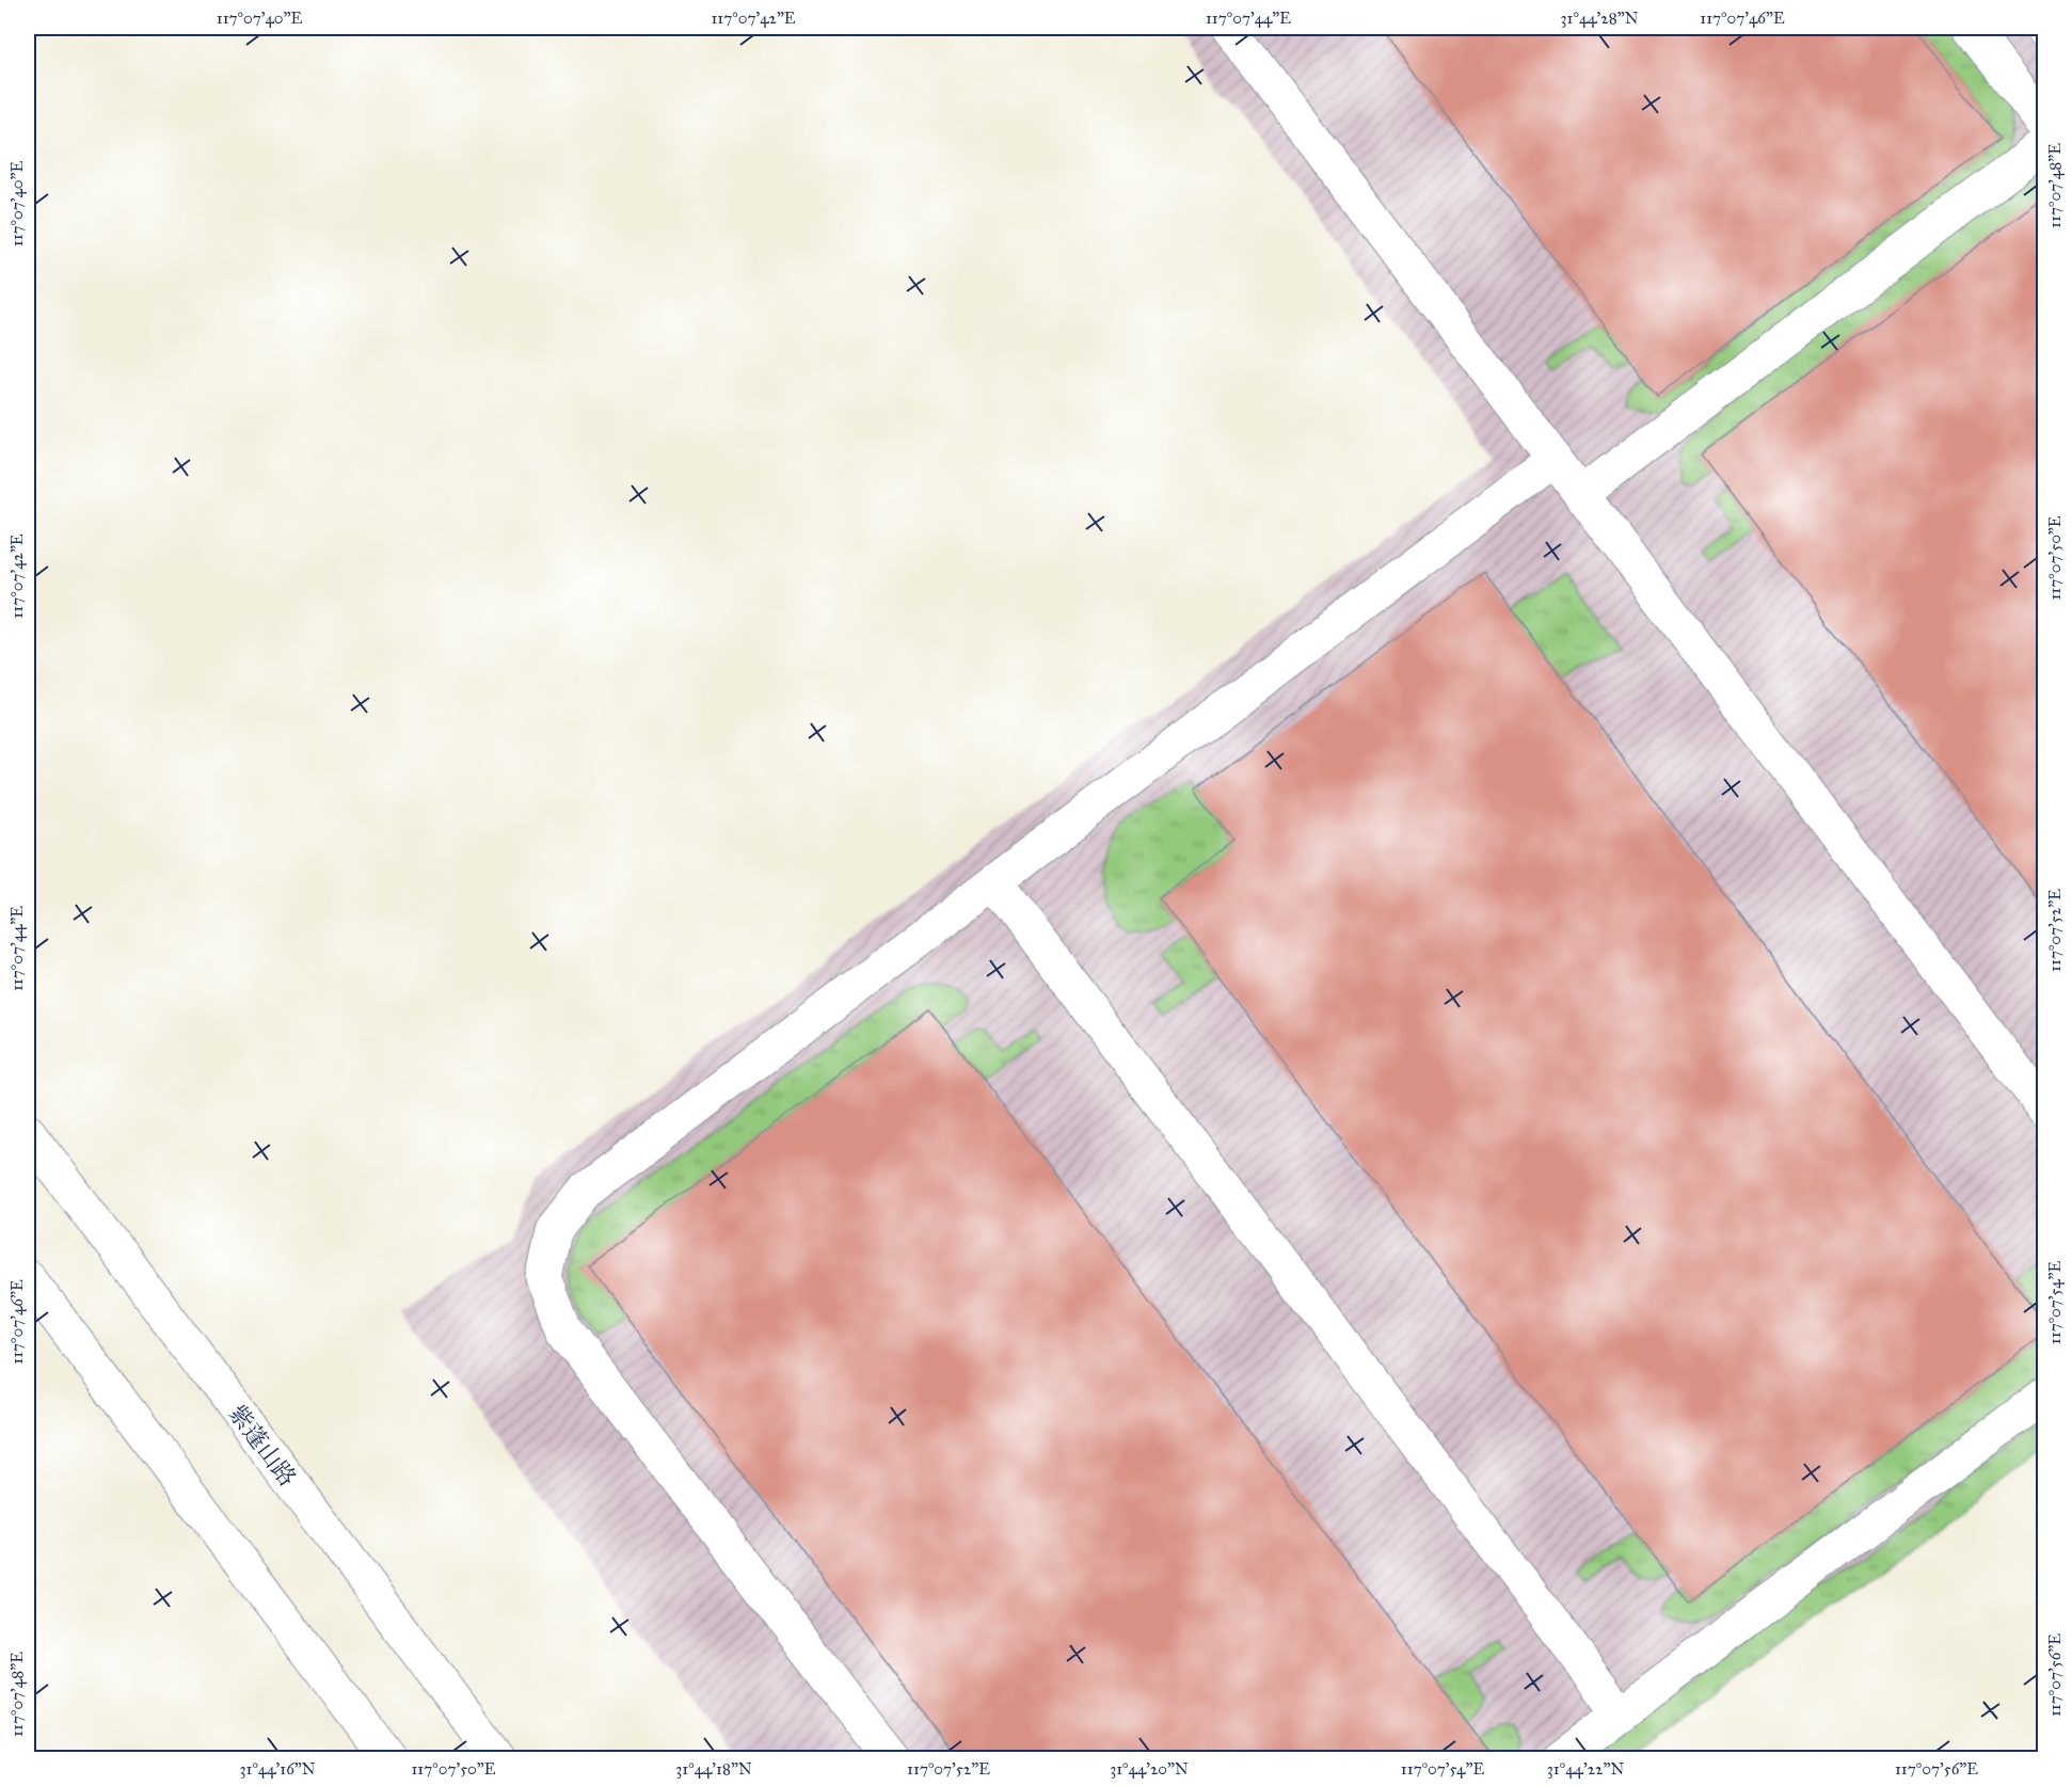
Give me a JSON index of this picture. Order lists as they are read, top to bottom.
{
  "streets": {
    "main road": ["紫蓬山路"]
  },
  "coordinates": [
    "117°07'40\"E",
    "117°07'42\"E",
    "117°07'44\"E",
    "31°44'28\"N",
    "117°07'46\"E",
    "117°07'48\"E",
    "117°07'50\"E",
    "117°07'52\"E",
    "117°07'54\"E",
    "117°07'56\"E",
    "31°44'16\"N",
    "31°44'18\"N",
    "31°44'20\"N",
    "31°44'22\"N"
  ]
}
